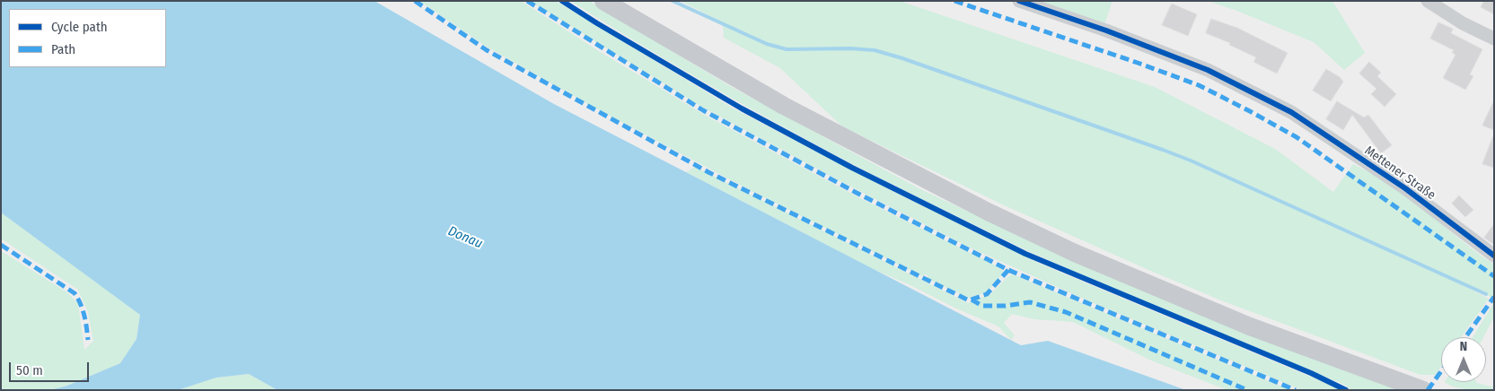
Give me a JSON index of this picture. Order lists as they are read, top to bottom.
{
  "streets": {
    "street": ["Mettener Straße"]
  },
  "water": ["Donau"],
  "legend": ["Cycle path", "Path"],
  "scale_bar": "50 m",
  "north": "top"
}
